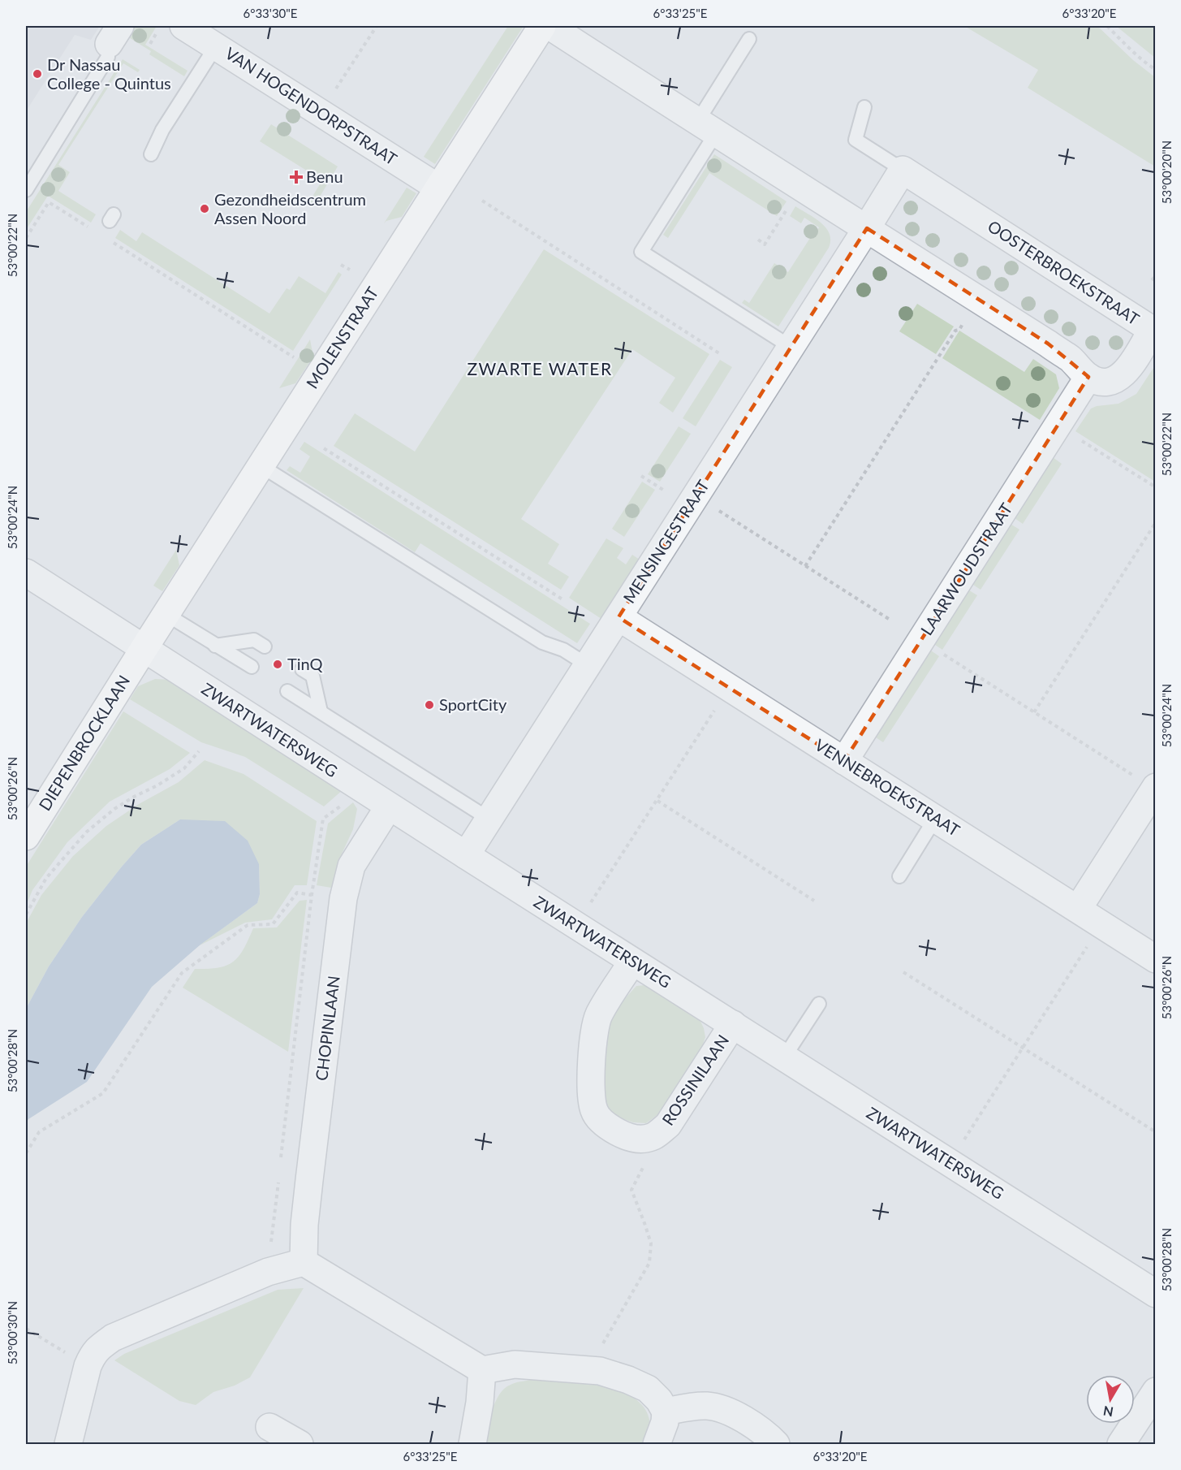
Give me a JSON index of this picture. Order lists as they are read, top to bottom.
{
  "streets": {
    "street": [
      "VAN HOGENDORPSTRAAT",
      "OOSTERBROEKSTRAAT",
      "MOLENSTRAAT",
      "MENSINGESTRAAT",
      "LAARWOUDSTRAAT",
      "ZWARTWATERSWEG",
      "DIEPENBROCKLAAN",
      "VENNEBROEKSTRAAT",
      "CHOPINLAAN",
      "ROSSINILAAN"
    ]
  },
  "crossings": [
    ["VAN HOGENDORPSTRAAT", "MOLENSTRAAT"],
    ["OOSTERBROEKSTRAAT", "LAARWOUDSTRAAT"],
    ["MOLENSTRAAT", "ZWARTWATERSWEG"],
    ["MOLENSTRAAT", "DIEPENBROCKLAAN"],
    ["MENSINGESTRAAT", "ZWARTWATERSWEG"],
    ["MENSINGESTRAAT", "VENNEBROEKSTRAAT"],
    ["LAARWOUDSTRAAT", "VENNEBROEKSTRAAT"],
    ["ZWARTWATERSWEG", "DIEPENBROCKLAAN"],
    ["ZWARTWATERSWEG", "CHOPINLAAN"],
    ["ZWARTWATERSWEG", "ROSSINILAAN"]
  ],
  "districts": ["ZWARTE WATER"],
  "places": {
    "other": [
      "Dr Nassau College - Quintus",
      "Gezondheidscentrum Assen Noord",
      "TinQ",
      "SportCity"
    ],
    "health": ["Benu"]
  },
  "north": "bottom",
  "coordinates": [
    "6°33'30\"E",
    "6°33'25\"E",
    "6°33'20\"E",
    "53°00'20\"N",
    "53°00'22\"N",
    "53°00'24\"N",
    "53°00'26\"N",
    "53°00'28\"N",
    "53°00'30\"N"
  ]
}
